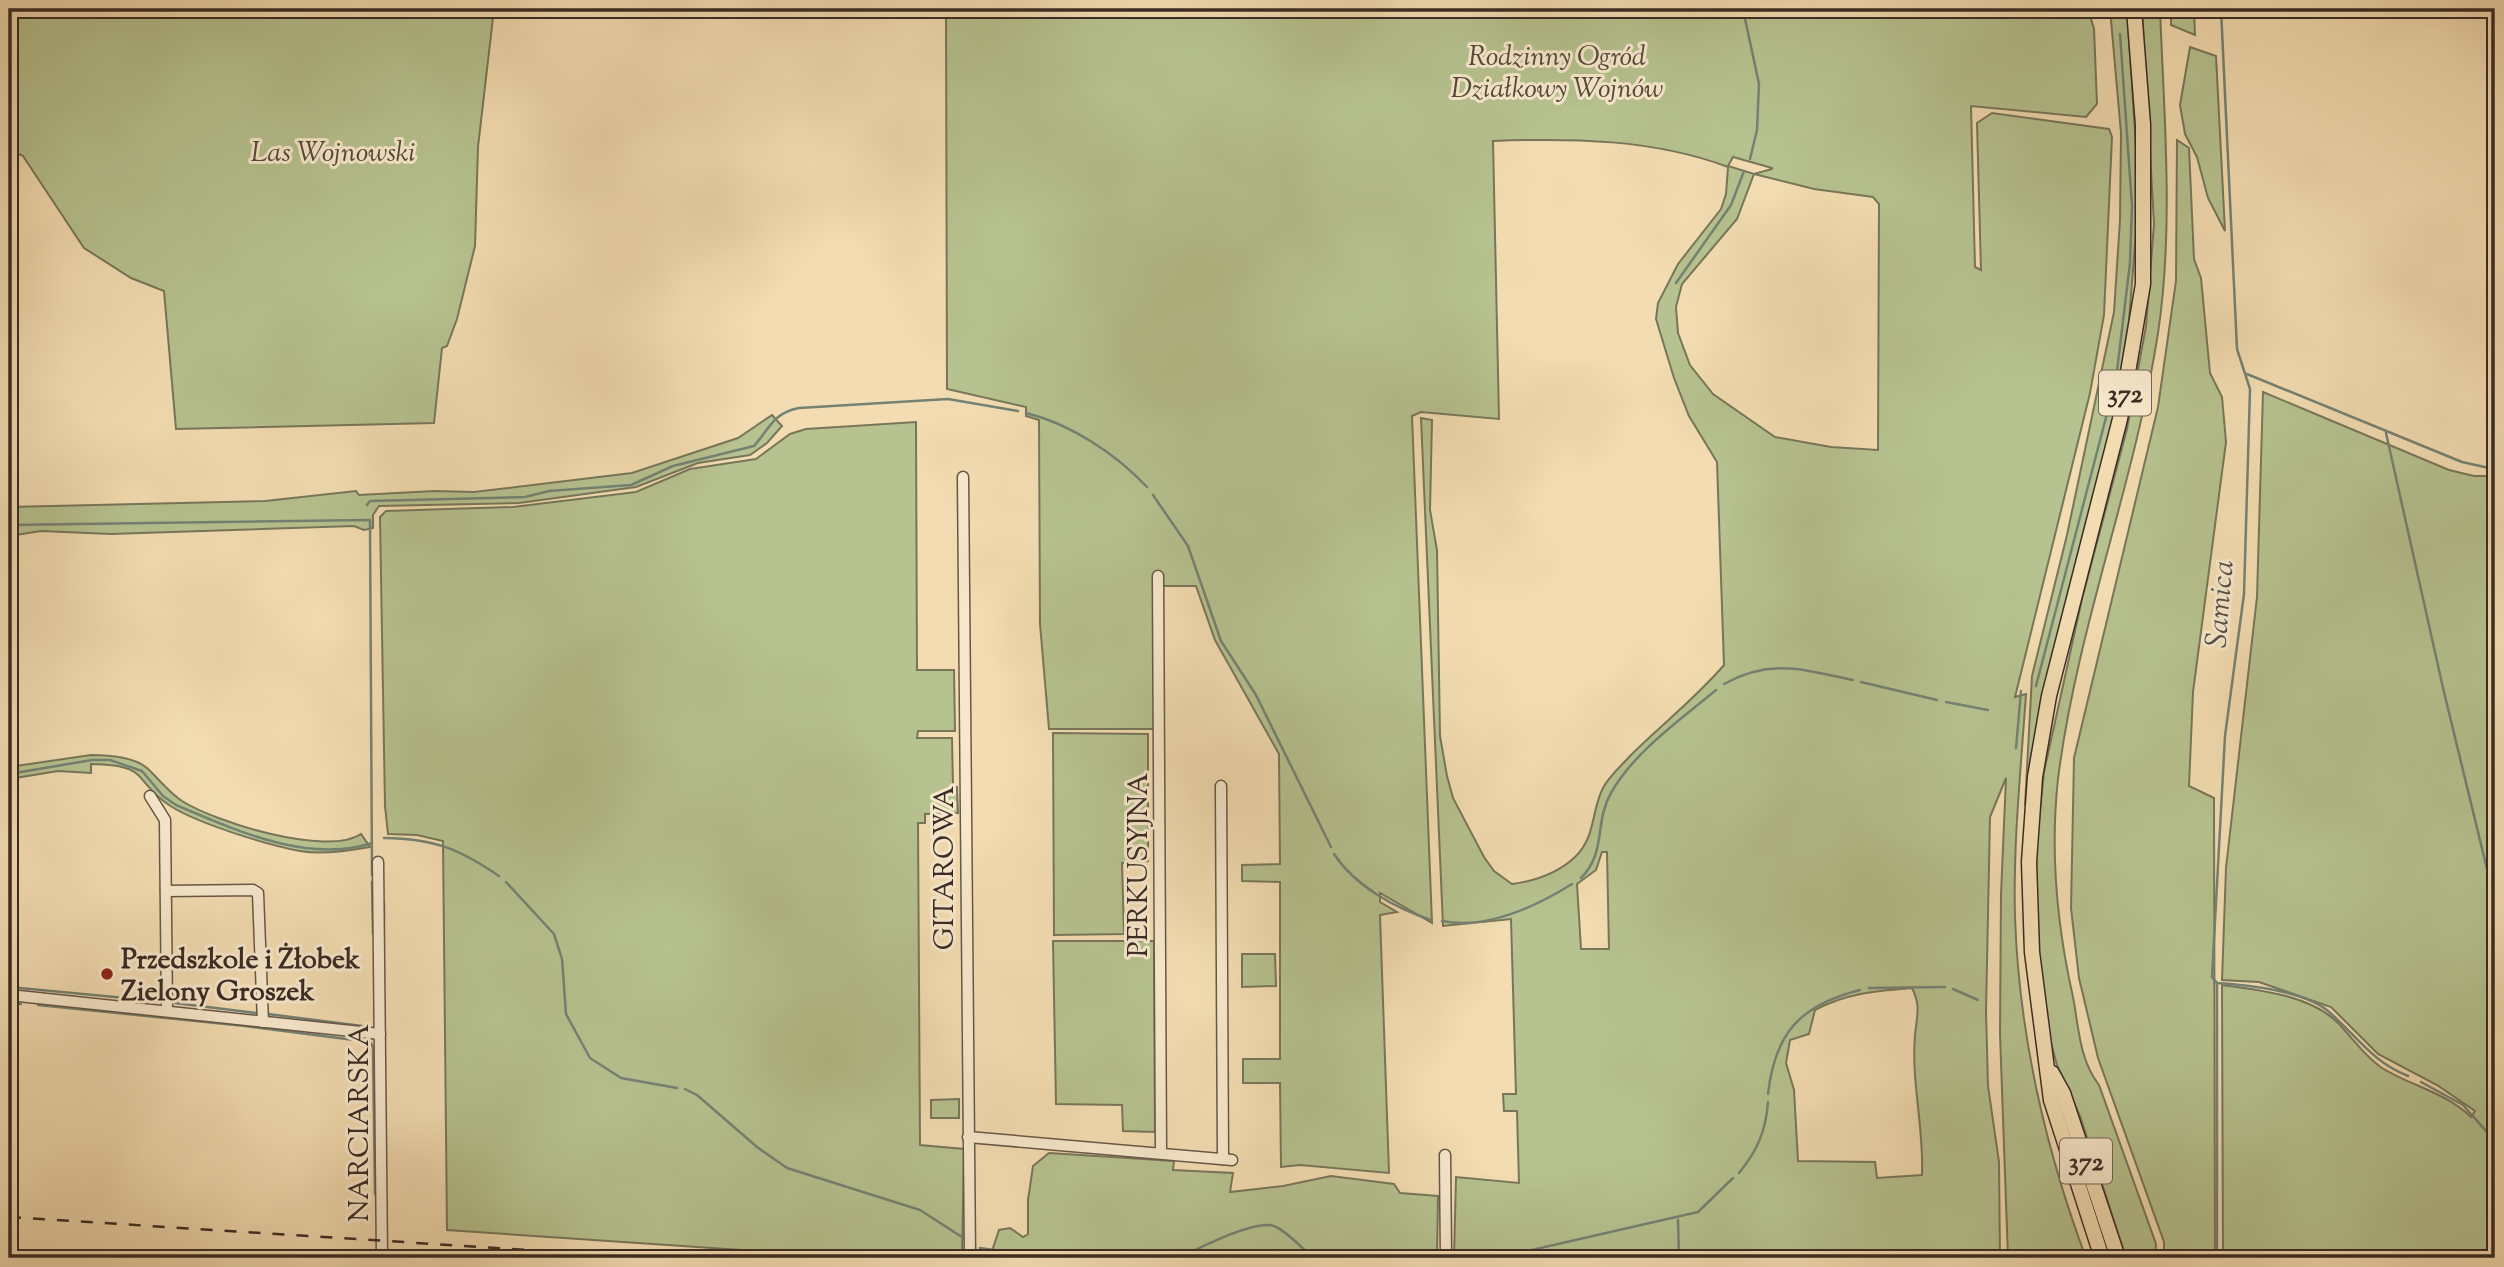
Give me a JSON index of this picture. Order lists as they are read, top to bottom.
{
  "streets": {
    "main road": ["372"],
    "street": ["PERKUSYJNA", "GITAROWA", "NARCIARSKA"]
  },
  "water": ["Samica"],
  "parks": ["Rodzinny Ogród Działkowy Wojnów", "Las Wojnowski"],
  "places": ["Przedszkole i Żłobek Zielony Groszek"]
}
